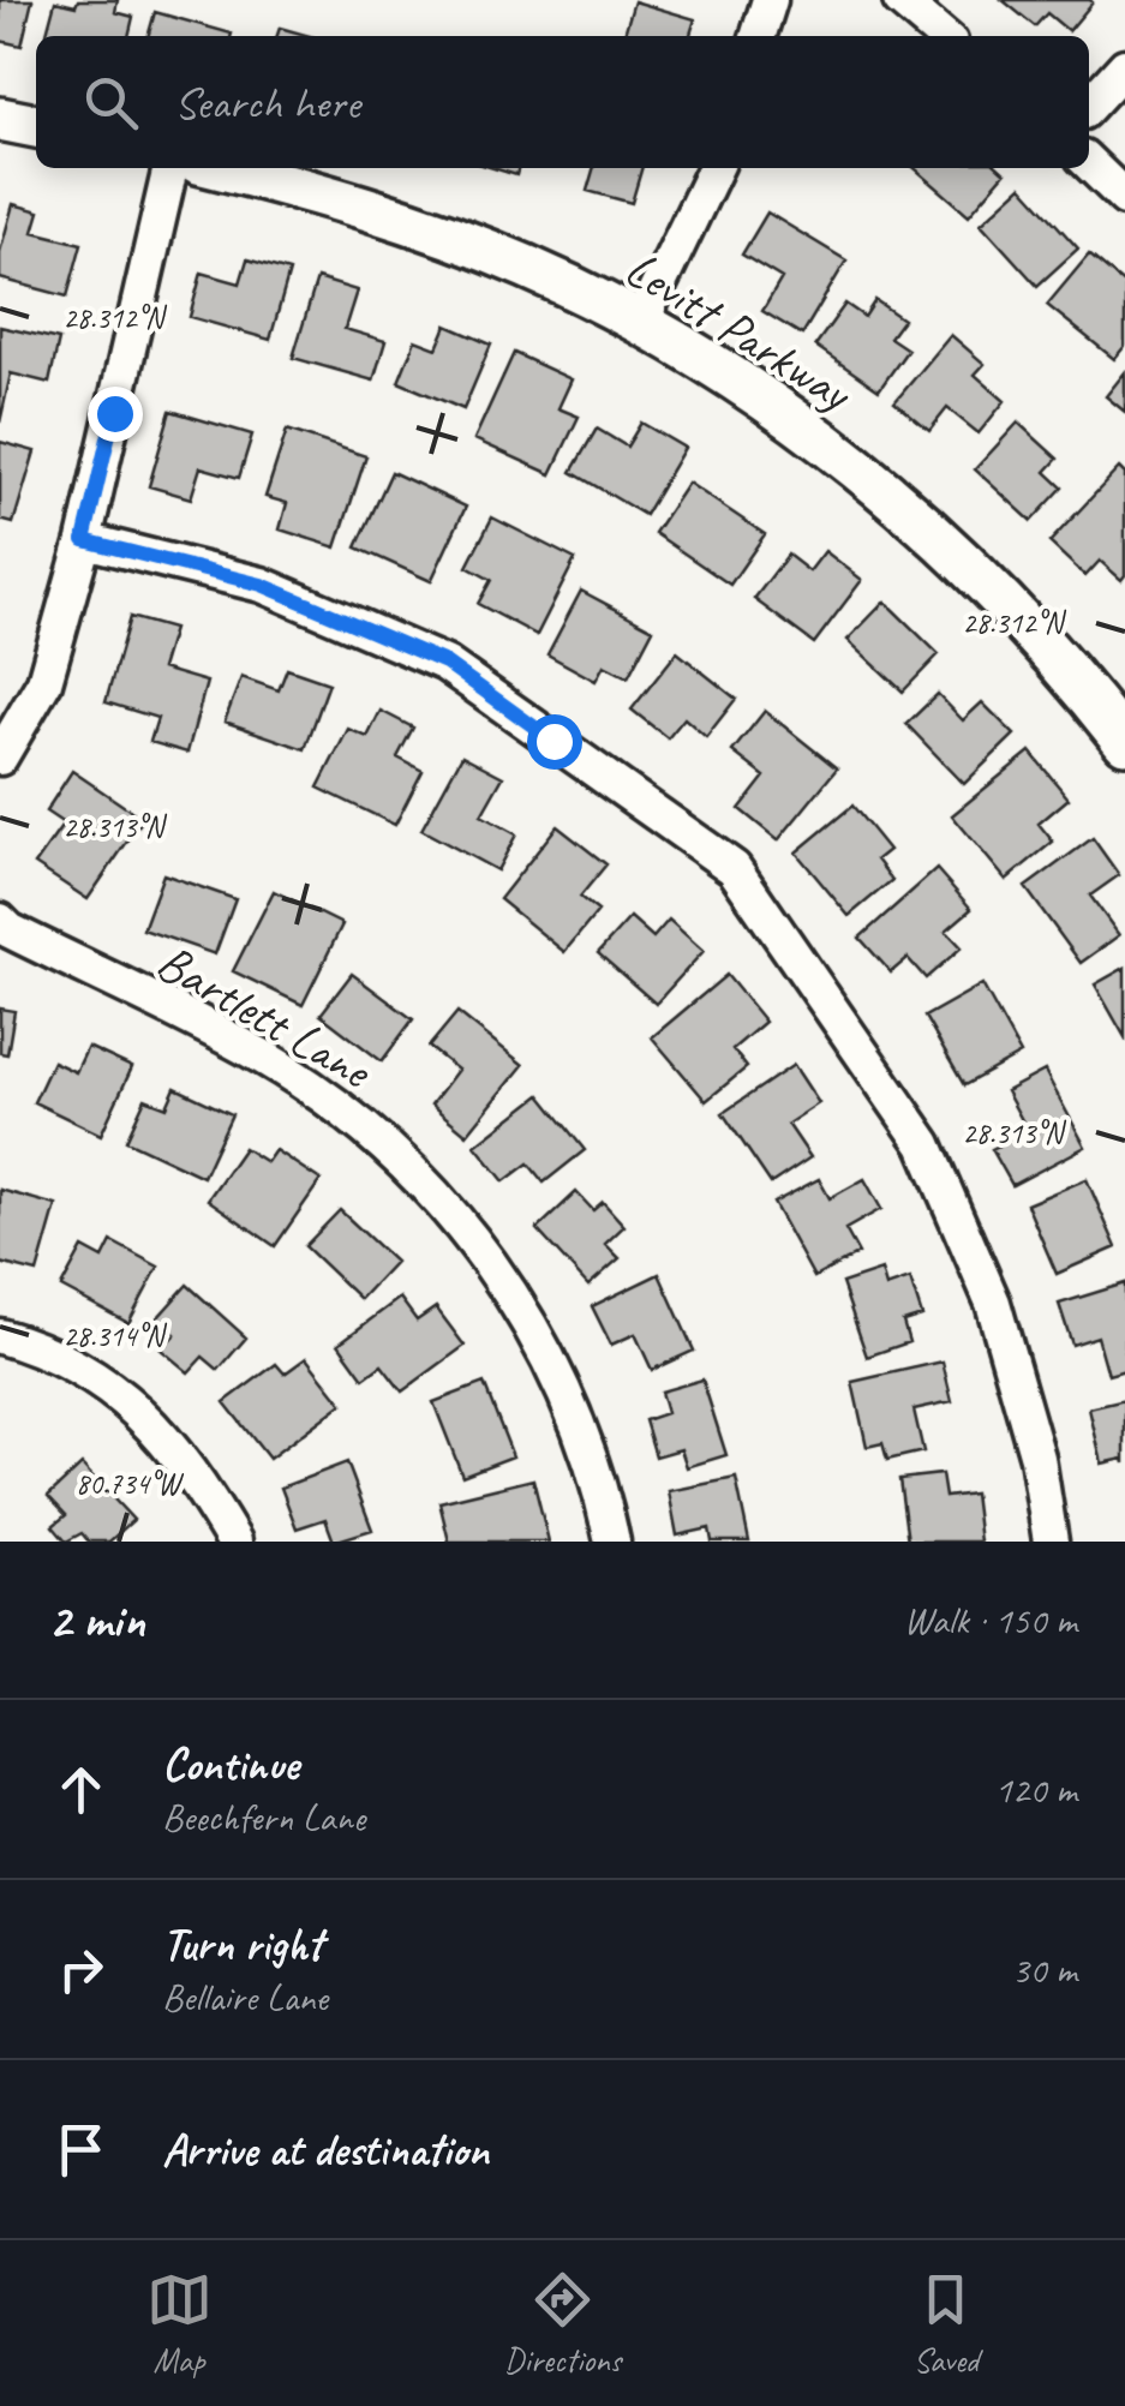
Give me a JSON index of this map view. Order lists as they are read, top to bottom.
{
  "streets": {
    "street": ["Levitt Parkway", "Bartlett Lane"]
  },
  "page": {
    "search": "Search here",
    "heading": ["2 min", "Walk · 150 m"],
    "list": [
      ["Continue", "Beechfern Lane", "120 m"],
      ["Turn right", "Bellaire Lane", "30 m"],
      "Arrive at destination"
    ],
    "nav": ["Map", "Directions", "Saved"]
  },
  "coordinates": [
    "28.312°N",
    "28.313°N",
    "28.314°N",
    "80.734°W"
  ]
}
